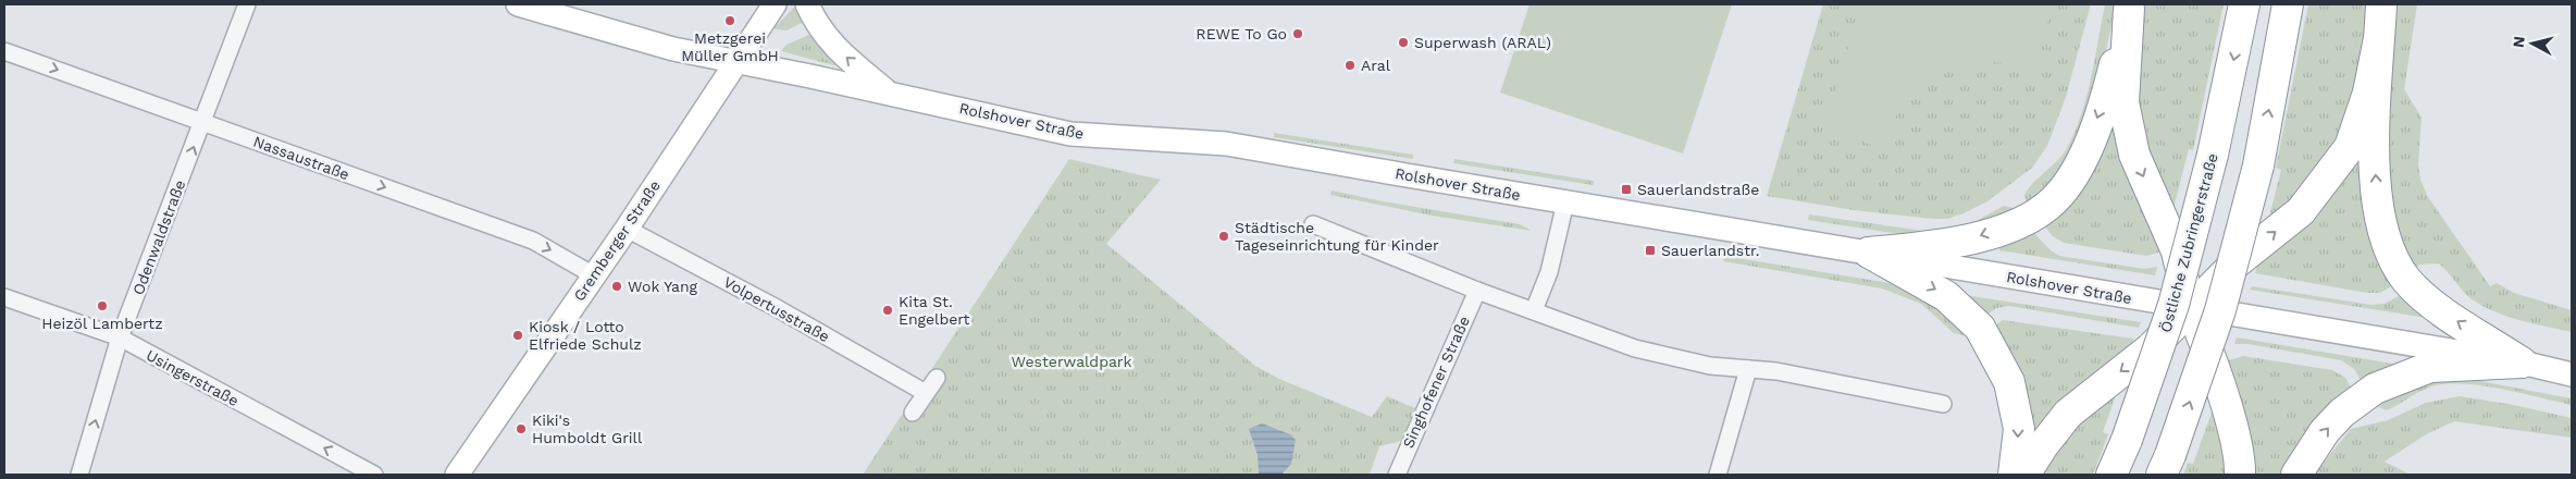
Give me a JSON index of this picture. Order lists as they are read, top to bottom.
{
  "streets": {
    "highway": ["Östliche Zubringerstraße"],
    "street": [
      "Rolshover Straße",
      "Nassaustraße",
      "Odenwaldstraße",
      "Gremberger Straße",
      "Volpertusstraße",
      "Usingerstraße",
      "Singhofener Straße"
    ]
  },
  "crossings": [
    ["Rolshover Straße", "Gremberger Straße"],
    ["Nassaustraße", "Odenwaldstraße"],
    ["Nassaustraße", "Gremberger Straße"],
    ["Odenwaldstraße", "Usingerstraße"],
    ["Gremberger Straße", "Volpertusstraße"]
  ],
  "one_way": ["Nassaustraße", "Odenwaldstraße", "Usingerstraße"],
  "parks": ["Westerwaldpark"],
  "places": {
    "other": [
      "Metzgerei Müller GmbH",
      "REWE To Go",
      "Superwash (ARAL)",
      "Aral",
      "Städtische Tageseinrichtung für Kinder",
      "Wok Yang",
      "Heizöl Lambertz",
      "Kita St. Engelbert",
      "Kiosk / Lotto Elfriede Schulz",
      "Kiki's Humboldt Grill"
    ],
    "transit": ["Sauerlandstraße", "Sauerlandstr."]
  },
  "north": "left"
}
